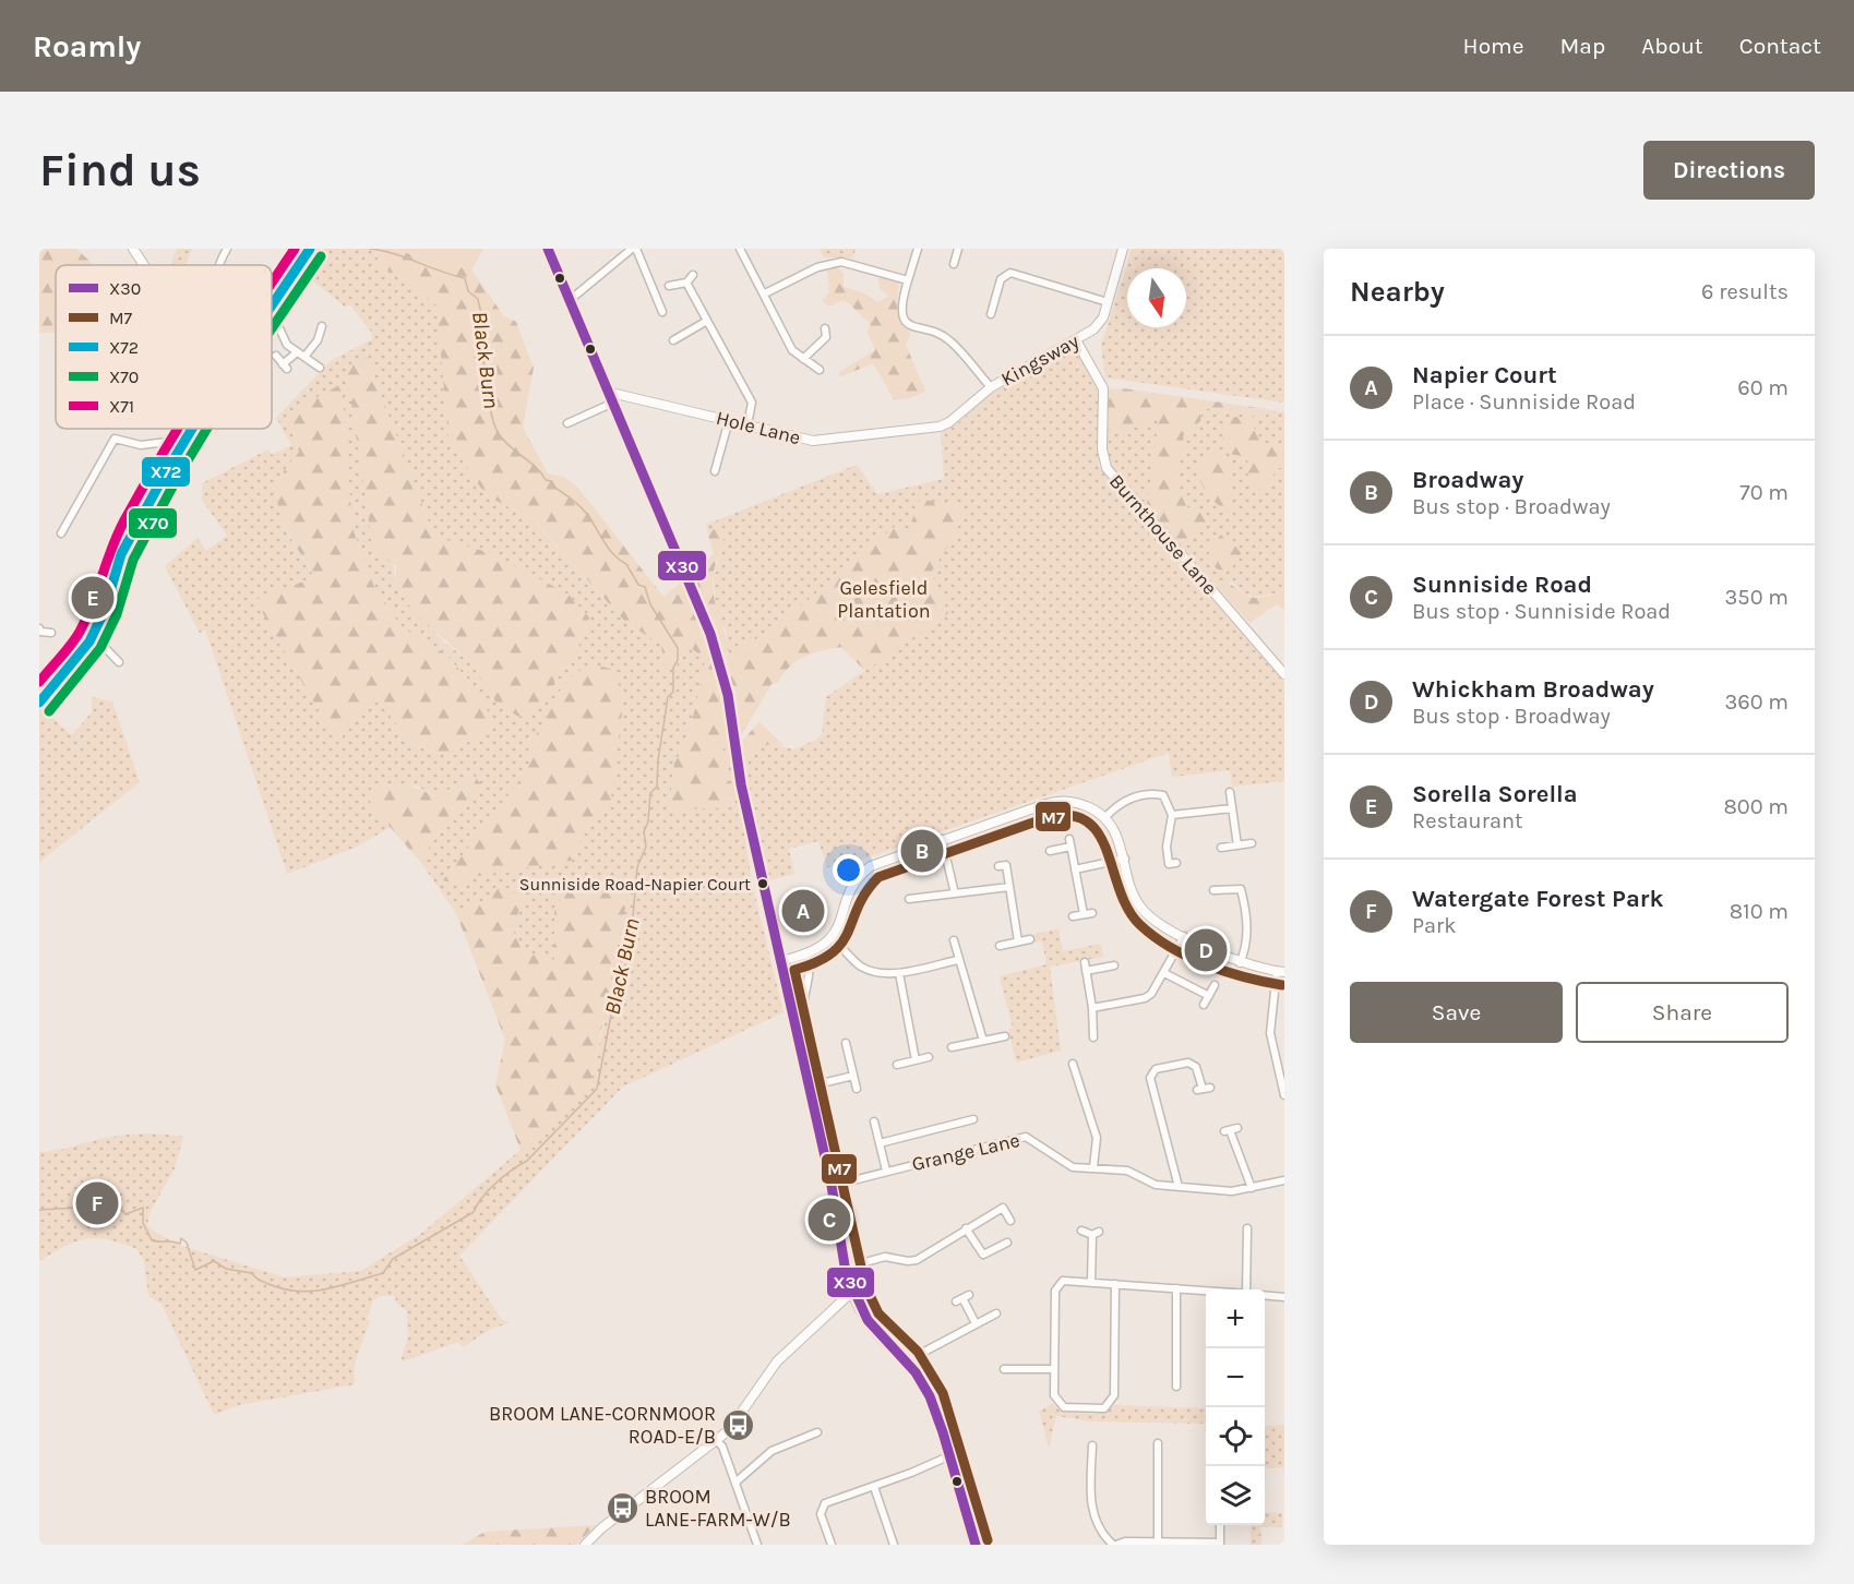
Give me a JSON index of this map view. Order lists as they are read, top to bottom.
{
  "streets": {
    "street": [
      "Kingsway",
      "Hole Lane",
      "Burnthouse Lane",
      "Grange Lane"
    ]
  },
  "crossings": [
    ["Kingsway", "Hole Lane"],
    ["Kingsway", "Burnthouse Lane"]
  ],
  "water": ["Black Burn"],
  "parks": ["Gelesfield Plantation"],
  "places": {
    "other": ["Sunniside Road-Napier Court"],
    "bus stop": ["BROOM LANE-CORNMOOR ROAD-E/B", "BROOM LANE-FARM-W/B"]
  },
  "lines": [
    "transit line X30",
    "transit line X72",
    "transit line X71",
    "transit line X70",
    "transit line M7"
  ],
  "legend": [
    "X30",
    "M7",
    "X72",
    "X70",
    "X71"
  ],
  "north": "bottom",
  "page": {
    "header": "Roamly",
    "nav": [
      "Home",
      "Map",
      "About",
      "Contact"
    ],
    "buttons": [
      "Directions",
      ["Save", "Share"]
    ],
    "title": "Find us",
    "heading": ["Nearby", "6 results"],
    "list": [
      {
        "mark": "A",
        "name": "Napier Court",
        "note": "Place · Sunniside Road",
        "value": "60 m"
      },
      {
        "mark": "B",
        "name": "Broadway",
        "note": "Bus stop · Broadway",
        "value": "70 m"
      },
      {
        "mark": "C",
        "name": "Sunniside Road",
        "note": "Bus stop · Sunniside Road",
        "value": "350 m"
      },
      {
        "mark": "D",
        "name": "Whickham Broadway",
        "note": "Bus stop · Broadway",
        "value": "360 m"
      },
      {
        "mark": "E",
        "name": "Sorella Sorella",
        "note": "Restaurant",
        "value": "800 m"
      },
      {
        "mark": "F",
        "name": "Watergate Forest Park",
        "note": "Park",
        "value": "810 m"
      }
    ],
    "pins": [
      "E",
      "B",
      "A",
      "D",
      "F",
      "C"
    ],
    "map_buttons": ["+", "−"]
  }
}
